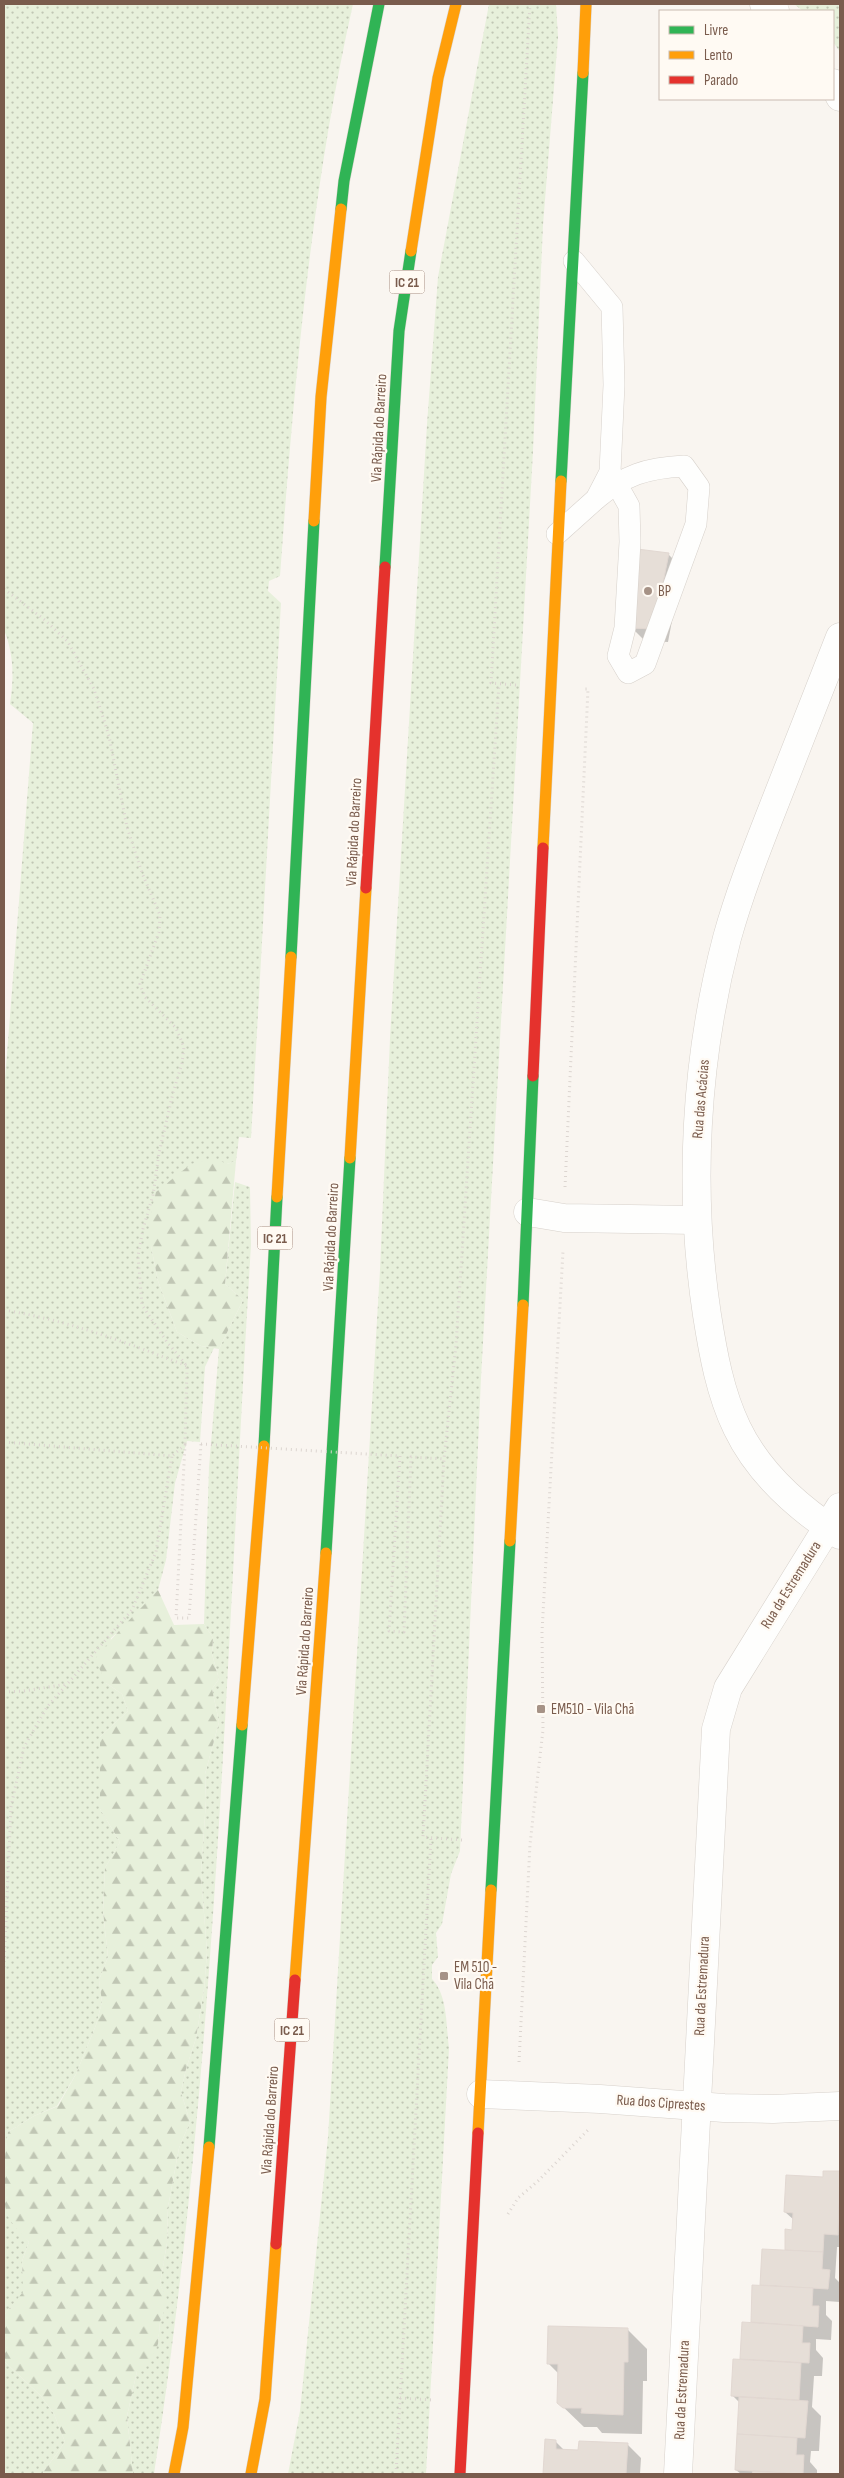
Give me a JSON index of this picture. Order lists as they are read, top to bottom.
{
  "streets": {
    "main road": ["IC 21", "Via Rápida do Barreiro"],
    "street": ["Rua das Acácias", "Rua da Estremadura", "Rua dos Ciprestes"]
  },
  "crossings": [
    ["Rua das Acácias", "Rua da Estremadura"],
    ["Rua da Estremadura", "Rua dos Ciprestes"]
  ],
  "places": {
    "other": ["BP"],
    "transit": ["EM510 - Vila Chã", "EM 510 - Vila Chã"]
  },
  "legend": ["Livre", "Lento", "Parado"]
}
